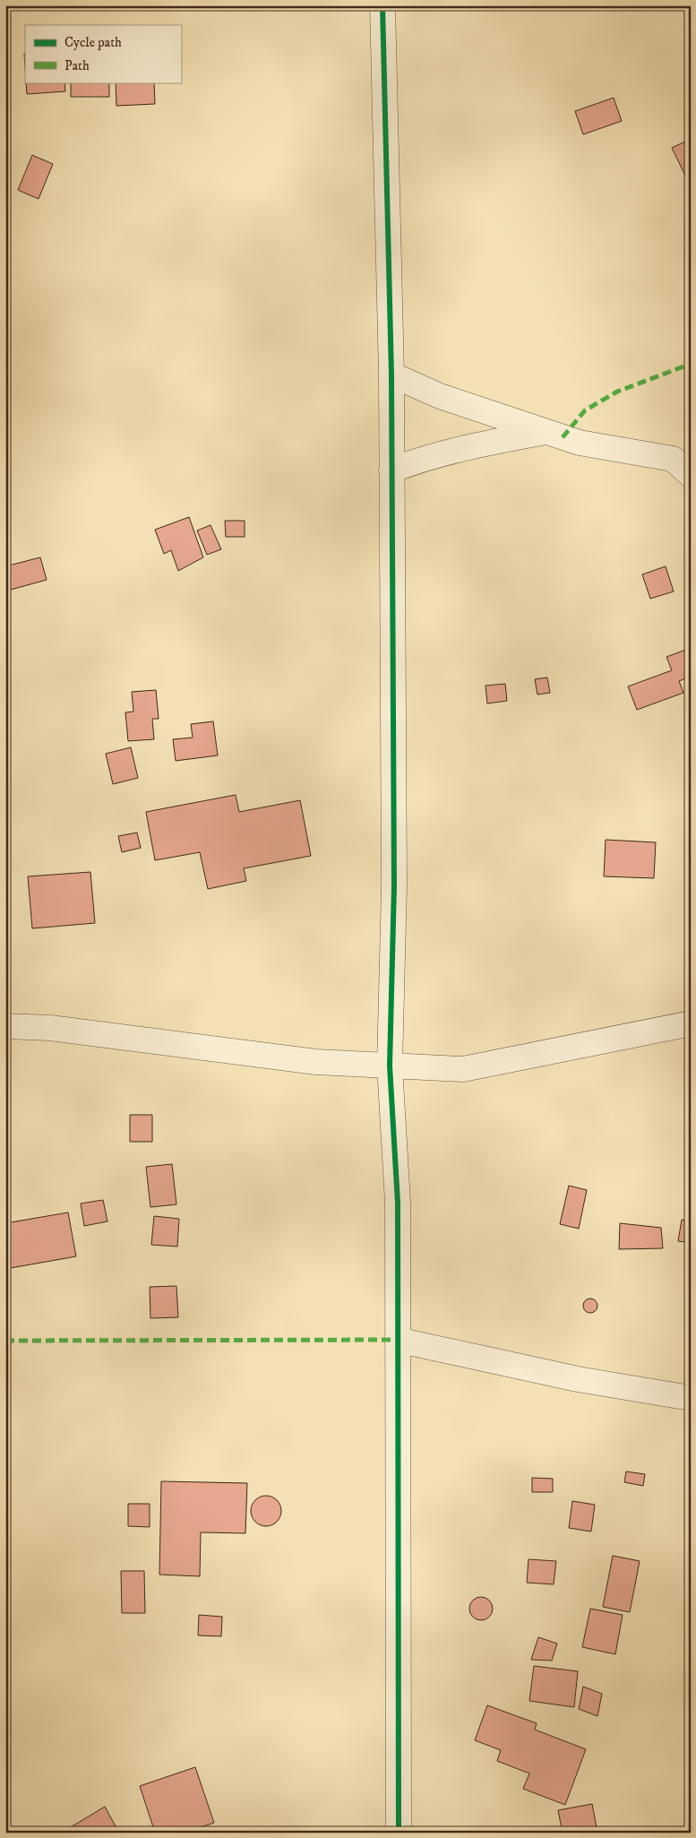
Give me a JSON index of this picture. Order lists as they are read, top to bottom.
{
  "legend": ["Cycle path", "Path"]
}
